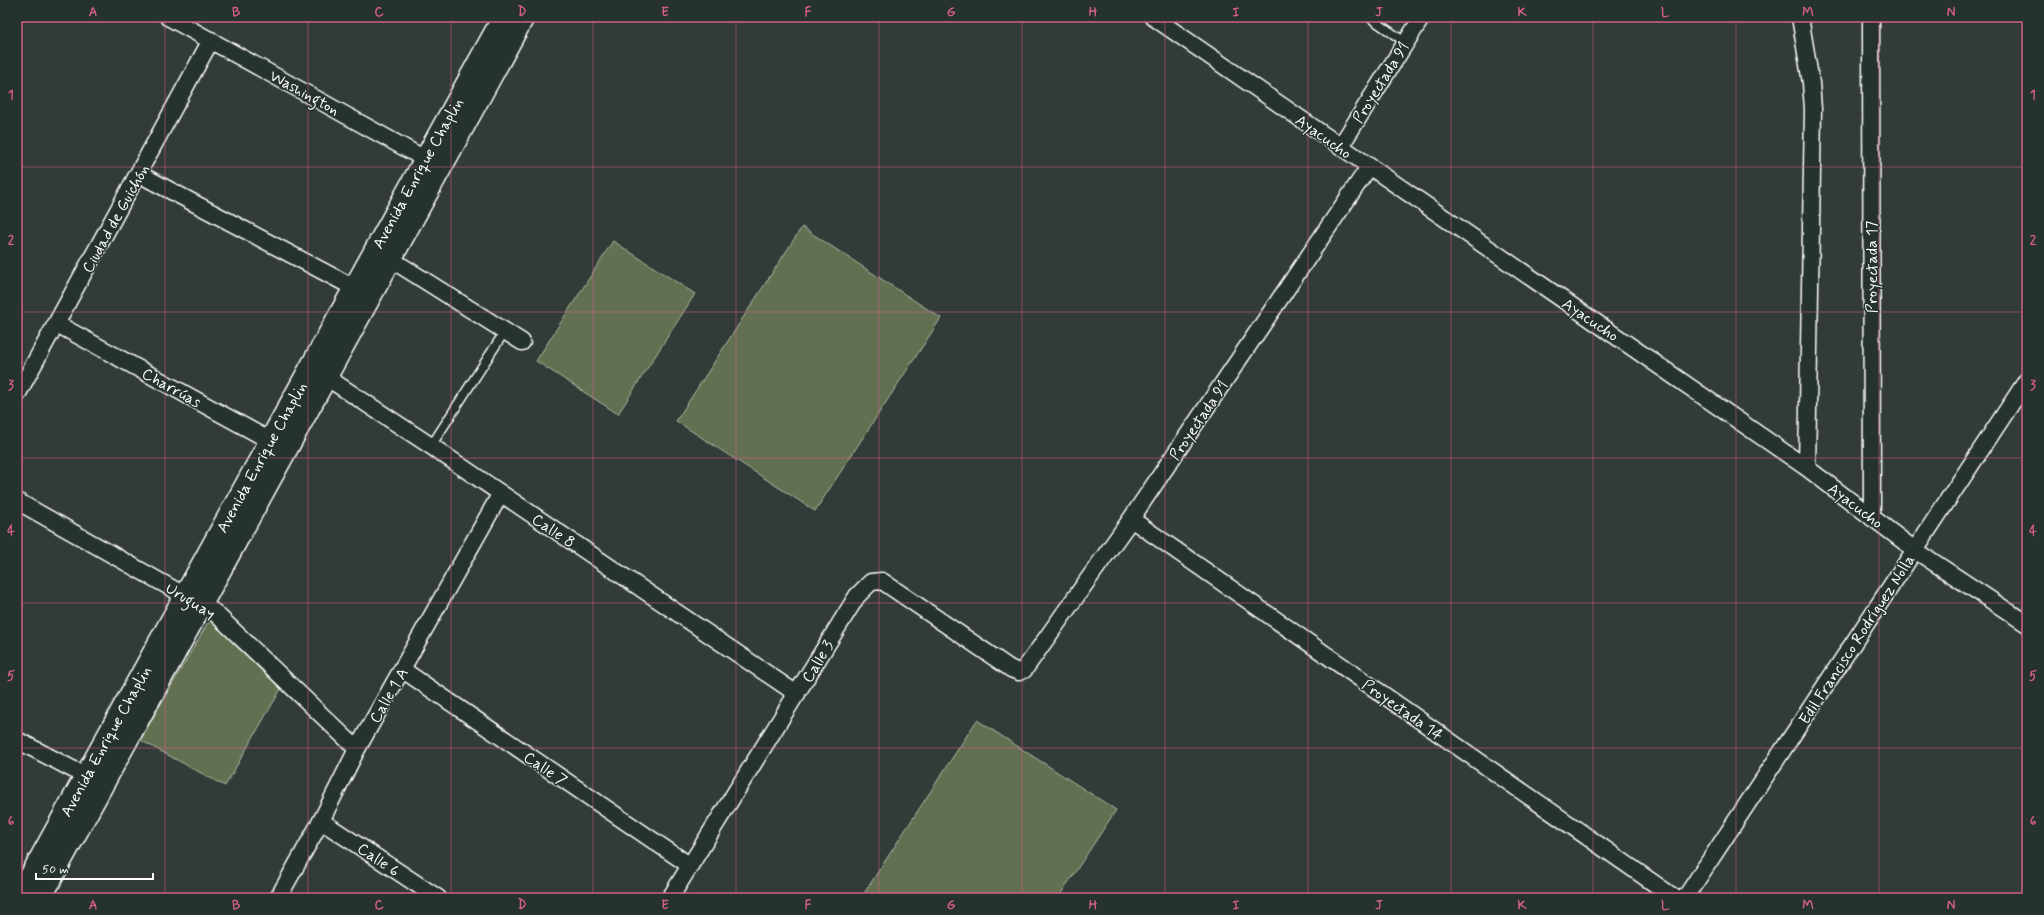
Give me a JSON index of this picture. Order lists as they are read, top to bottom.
{
  "streets": {
    "street": [
      "Proyectada 91",
      "Washington",
      "Ayacucho",
      "Avenida Enrique Chaplin",
      "Ciudad de Guichón",
      "Proyectada 17",
      "Charrúas",
      "Calle 8",
      "Uruguay",
      "Edil Francisco Rodríguez Nolla",
      "Calle 3",
      "Calle 1 A",
      "Proyectada 14",
      "Calle 7",
      "Calle 6"
    ]
  },
  "crossings": [
    ["Proyectada 91", "Ayacucho"],
    ["Proyectada 91", "Calle 3"],
    ["Proyectada 91", "Proyectada 14"],
    ["Washington", "Avenida Enrique Chaplin"],
    ["Washington", "Ciudad de Guichón"],
    ["Ayacucho", "Proyectada 17"],
    ["Ayacucho", "Edil Francisco Rodríguez Nolla"],
    ["Avenida Enrique Chaplin", "Charrúas"],
    ["Avenida Enrique Chaplin", "Calle 8"],
    ["Avenida Enrique Chaplin", "Uruguay"],
    ["Ciudad de Guichón", "Charrúas"],
    ["Calle 8", "Calle 3"],
    ["Calle 8", "Calle 1 A"],
    ["Uruguay", "Calle 1 A"],
    ["Calle 3", "Calle 7"],
    ["Calle 1 A", "Calle 7"],
    ["Calle 1 A", "Calle 6"]
  ],
  "scale_bar": "50 m",
  "grid": {
    "columns": [
      "A",
      "B",
      "C",
      "D",
      "E",
      "F",
      "G",
      "H",
      "I",
      "J",
      "K",
      "L",
      "M",
      "N"
    ],
    "rows": [
      "1",
      "2",
      "3",
      "4",
      "5",
      "6"
    ]
  }
}
